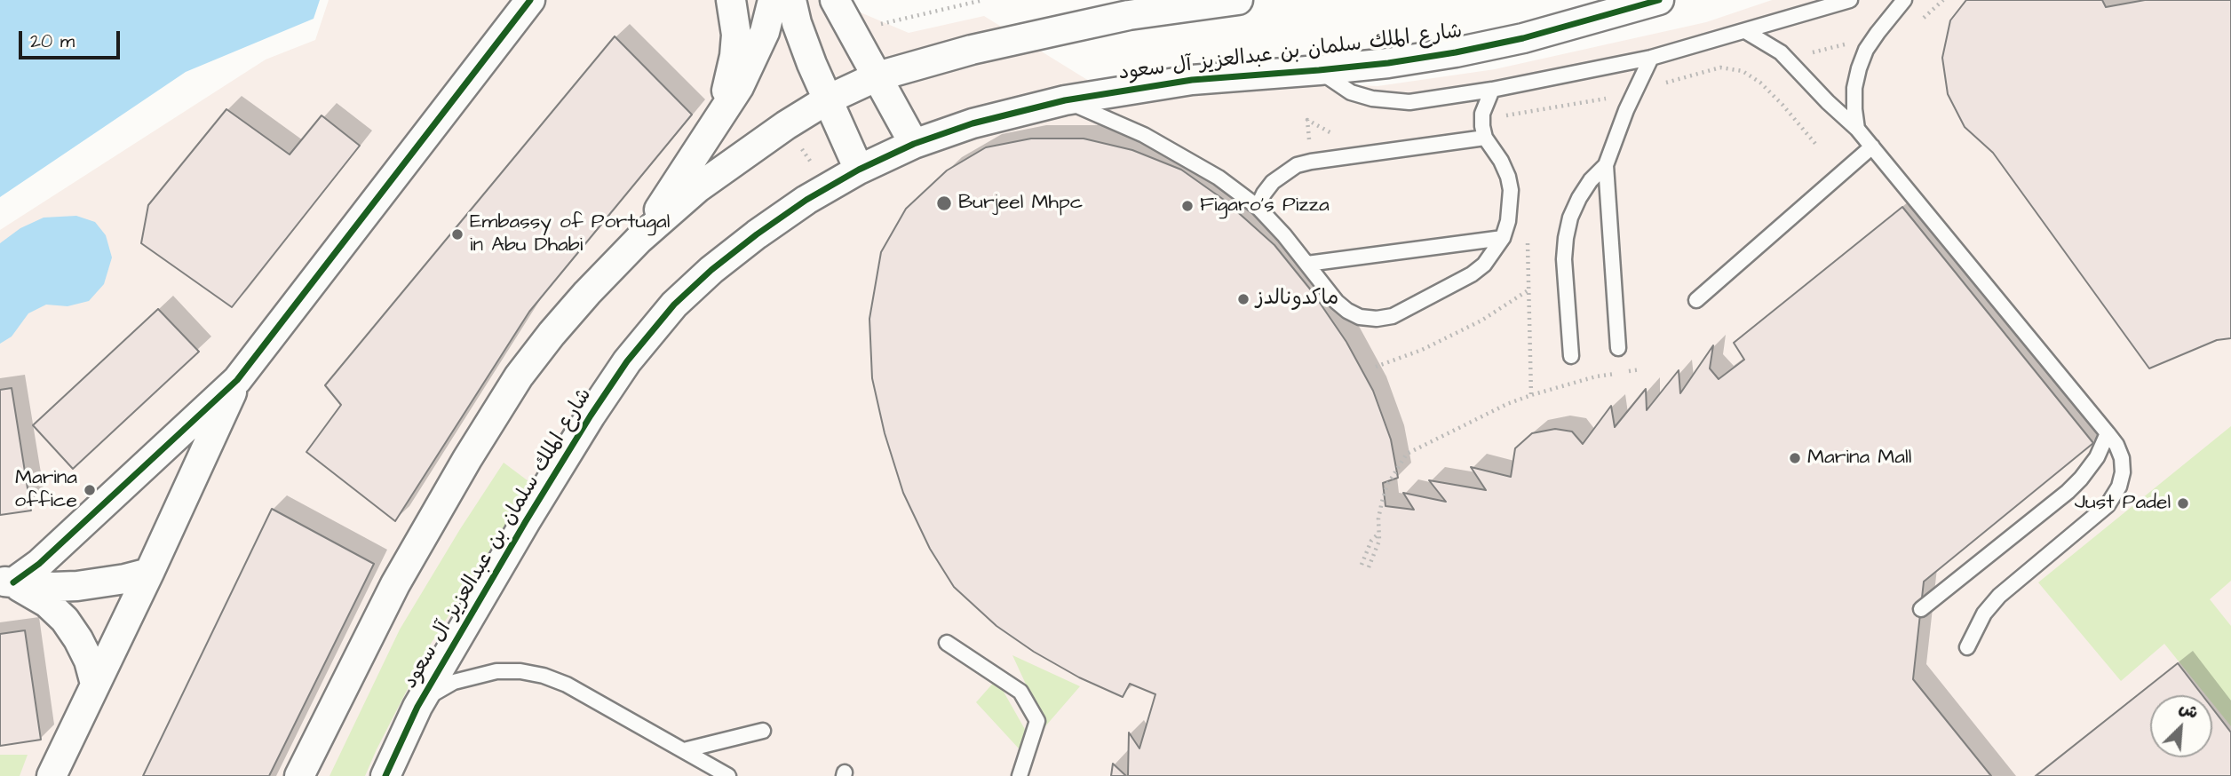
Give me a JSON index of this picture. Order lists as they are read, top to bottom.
{
  "streets": {
    "street": ["شارع الملك سلمان بن عبدالعزيز آل سعود"]
  },
  "places": [
    "Burjeel Mhpc",
    "Figaro's Pizza",
    "Embassy of Portugal in Abu Dhabi",
    "ماكدونالدز",
    "Marina Mall",
    "Marina office",
    "Just Padel"
  ],
  "scale_bar": "20 m",
  "north": "top right"
}
